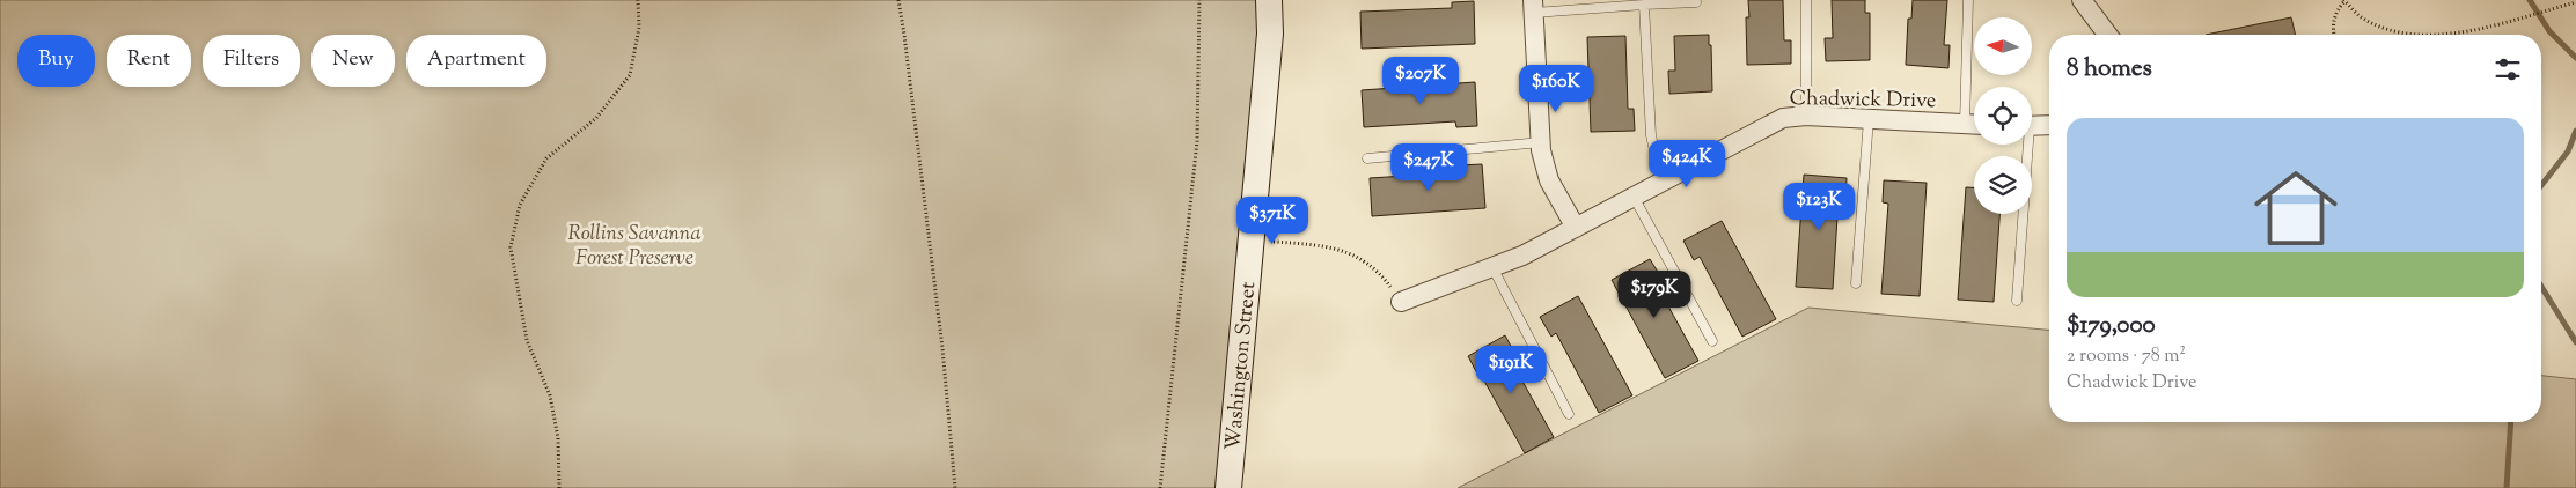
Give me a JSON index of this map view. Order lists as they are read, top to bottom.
{
  "streets": {
    "main road": ["Washington Street"],
    "street": ["Chadwick Drive"]
  },
  "parks": ["Rollins Savanna Forest Preserve"],
  "north": "left",
  "page": {
    "chip": [
      "Buy",
      "Rent",
      "Filters",
      "New",
      "Apartment"
    ],
    "heading": "8 homes",
    "price": [
      "$207K",
      "$160K",
      "$424K",
      "$247K",
      "$123K",
      "$371K",
      "$179K",
      "$191K"
    ],
    "list": [
      {
        "name": "$179,000",
        "note": "2 rooms · 78 m² · Chadwick Drive"
      }
    ]
  }
}
